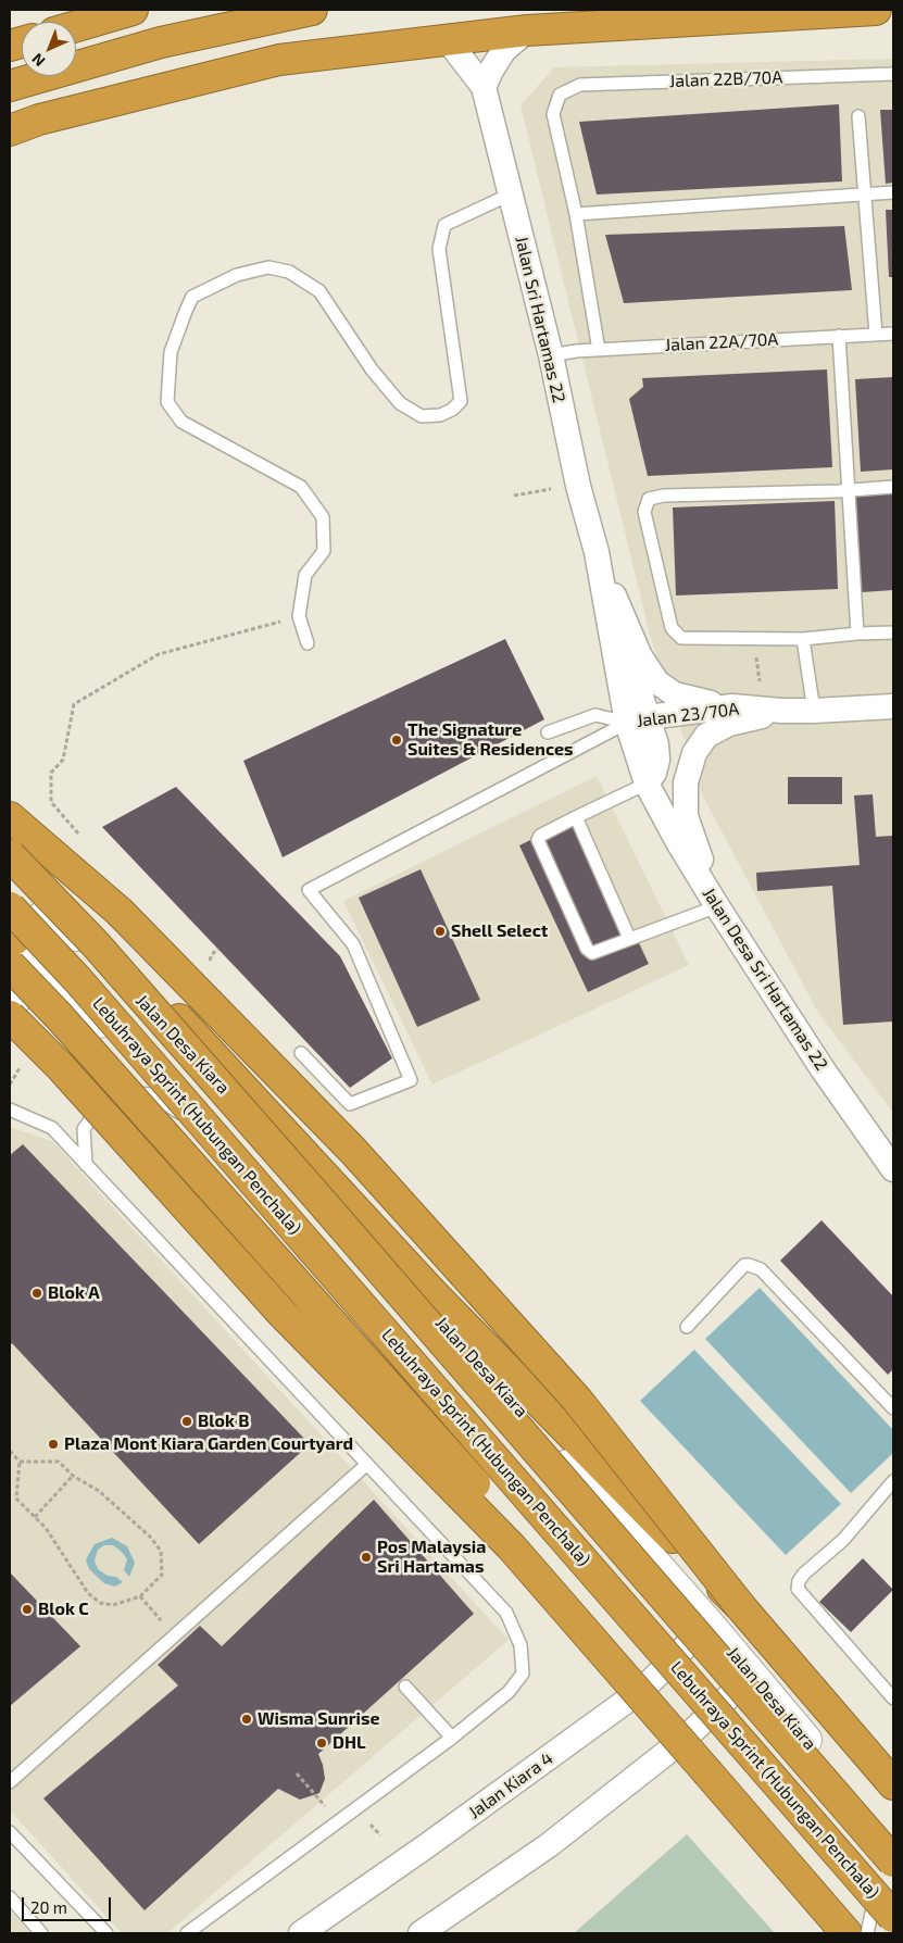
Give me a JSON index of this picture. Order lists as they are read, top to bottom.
{
  "streets": {
    "highway": ["Lebuhraya Sprint (Hubungan Penchala)"],
    "main road": ["Jalan Desa Kiara"],
    "street": [
      "Jalan Sri Hartamas 22",
      "Jalan 23/70A",
      "Jalan Desa Sri Hartamas 22",
      "Jalan Kiara 4"
    ],
    "lane": ["Jalan 22B/70A", "Jalan 22A/70A"]
  },
  "crossings": [
    ["Jalan Sri Hartamas 22", "Jalan 22A/70A"],
    ["Jalan Sri Hartamas 22", "Jalan 23/70A"],
    ["Jalan Sri Hartamas 22", "Jalan Desa Sri Hartamas 22"],
    ["Jalan 23/70A", "Jalan Desa Sri Hartamas 22"],
    ["Jalan Desa Kiara", "Jalan Kiara 4"]
  ],
  "places": [
    "The Signature Suites & Residences",
    "Shell Select",
    "Blok A",
    "Blok B",
    "Plaza Mont Kiara Garden Courtyard",
    "Pos Malaysia Sri Hartamas",
    "Blok C",
    "Wisma Sunrise",
    "DHL"
  ],
  "scale_bar": "20 m",
  "north": "bottom left"
}
